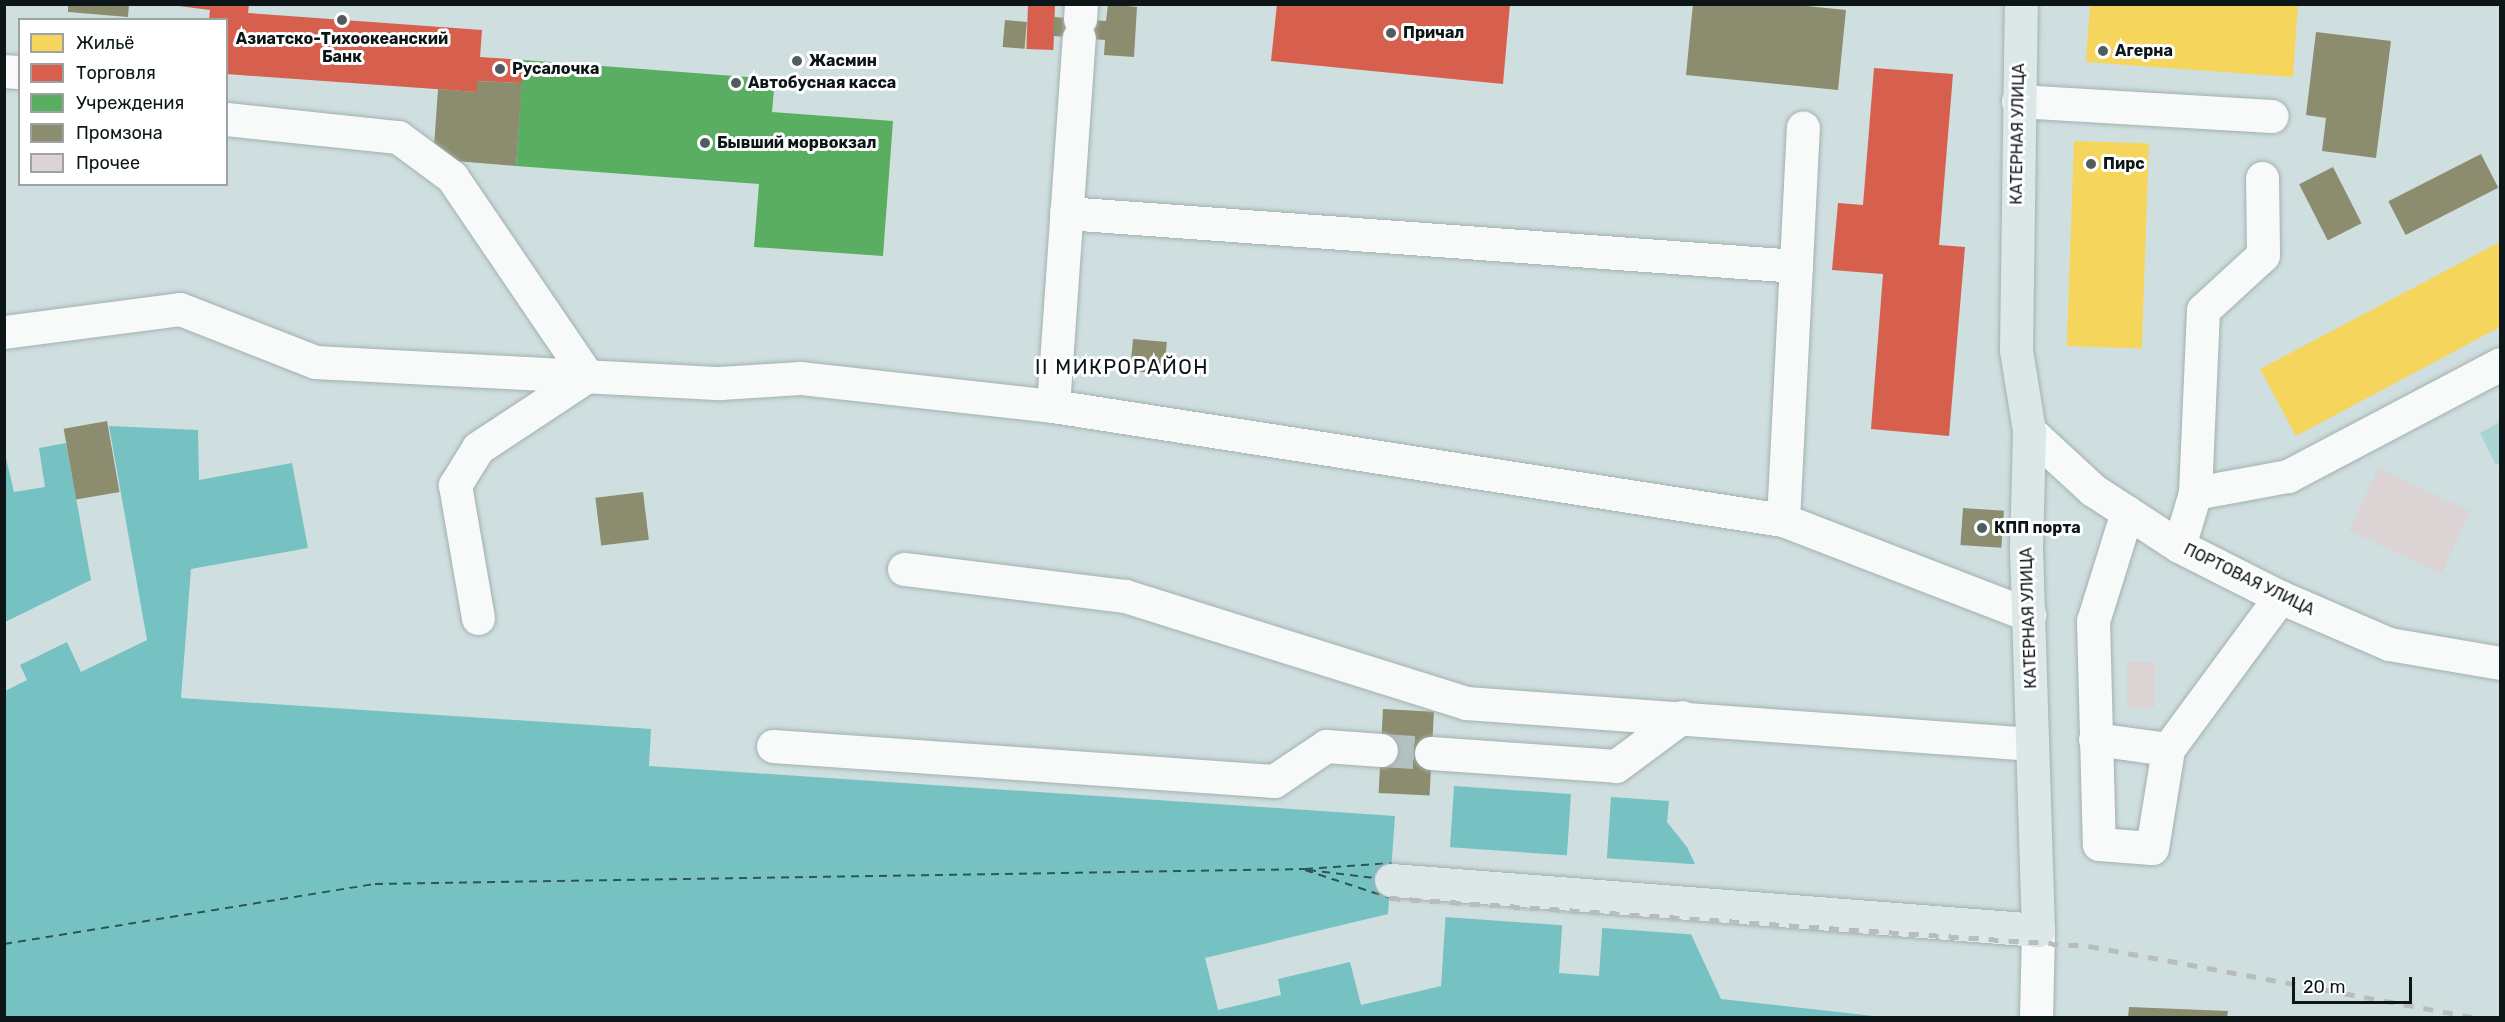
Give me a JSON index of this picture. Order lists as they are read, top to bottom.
{
  "streets": {
    "main road": ["КАТЕРНАЯ УЛИЦА"],
    "street": ["ПОРТОВАЯ УЛИЦА"]
  },
  "crossings": [
    ["КАТЕРНАЯ УЛИЦА", "ПОРТОВАЯ УЛИЦА"]
  ],
  "districts": ["II МИКРОРАЙОН"],
  "places": [
    "Азиатско-Тихоокеанский Банк",
    "Причал",
    "Агерна",
    "Жасмин",
    "Русалочка",
    "Автобусная касса",
    "Бывший морвокзал",
    "Пирс",
    "КПП порта"
  ],
  "legend": [
    "Жильё",
    "Торговля",
    "Учреждения",
    "Промзона",
    "Прочее"
  ],
  "scale_bar": "20 m"
}
